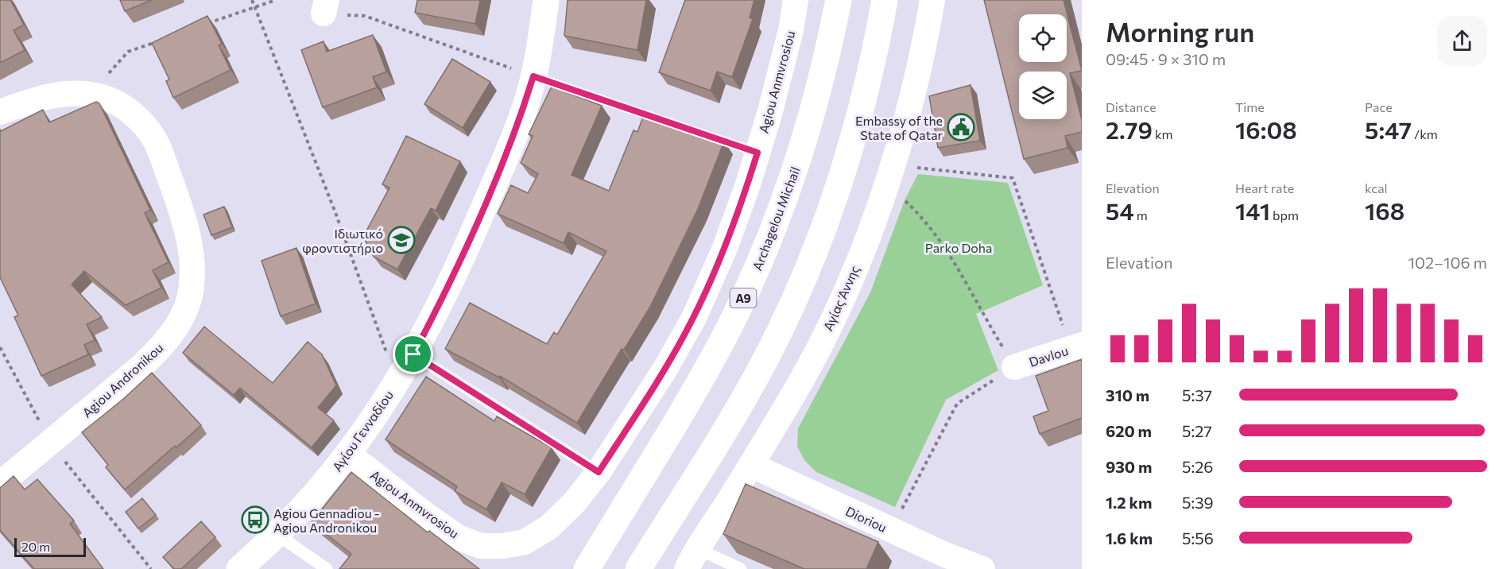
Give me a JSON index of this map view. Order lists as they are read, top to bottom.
{
  "streets": {
    "main road": ["Archagelou Michail", "A9", "Αγίου Γενναδίου"],
    "street": [
      "Agiou Anmvrosiou",
      "Αγίας Άννης",
      "Davlou",
      "Agiou Andronikou",
      "Dioriou"
    ]
  },
  "crossings": [
    ["Agiou Anmvrosiou", "Αγίου Γενναδίου"],
    ["Αγίας Άννης", "Dioriou"]
  ],
  "parks": ["Parko Doha"],
  "places": {
    "public building": ["Embassy of the State of Qatar"],
    "school or university": ["Ιδιωτικό φροντιστήριο"],
    "bus stop": ["Agiou Gennadiou - Agiou Andronikou"]
  },
  "scale_bar": "20 m",
  "page": {
    "heading": ["Morning run", "09:45 · 9 × 310 m"],
    "stats": [
      ["Distance", "2.79 km"],
      ["Time", "16:08"],
      ["Pace", "5:47 /km"],
      ["Elevation", "54 m"],
      ["Heart rate", "141 bpm"],
      ["kcal", "168"]
    ],
    "chart": ["Elevation", "102–106 m"],
    "list": [
      {
        "name": "310 m",
        "note": "5:37"
      },
      {
        "name": "620 m",
        "note": "5:27"
      },
      {
        "name": "930 m",
        "note": "5:26"
      },
      {
        "name": "1.2 km",
        "note": "5:39"
      },
      {
        "name": "1.6 km",
        "note": "5:56"
      }
    ],
    "scale": "20 m"
  }
}
